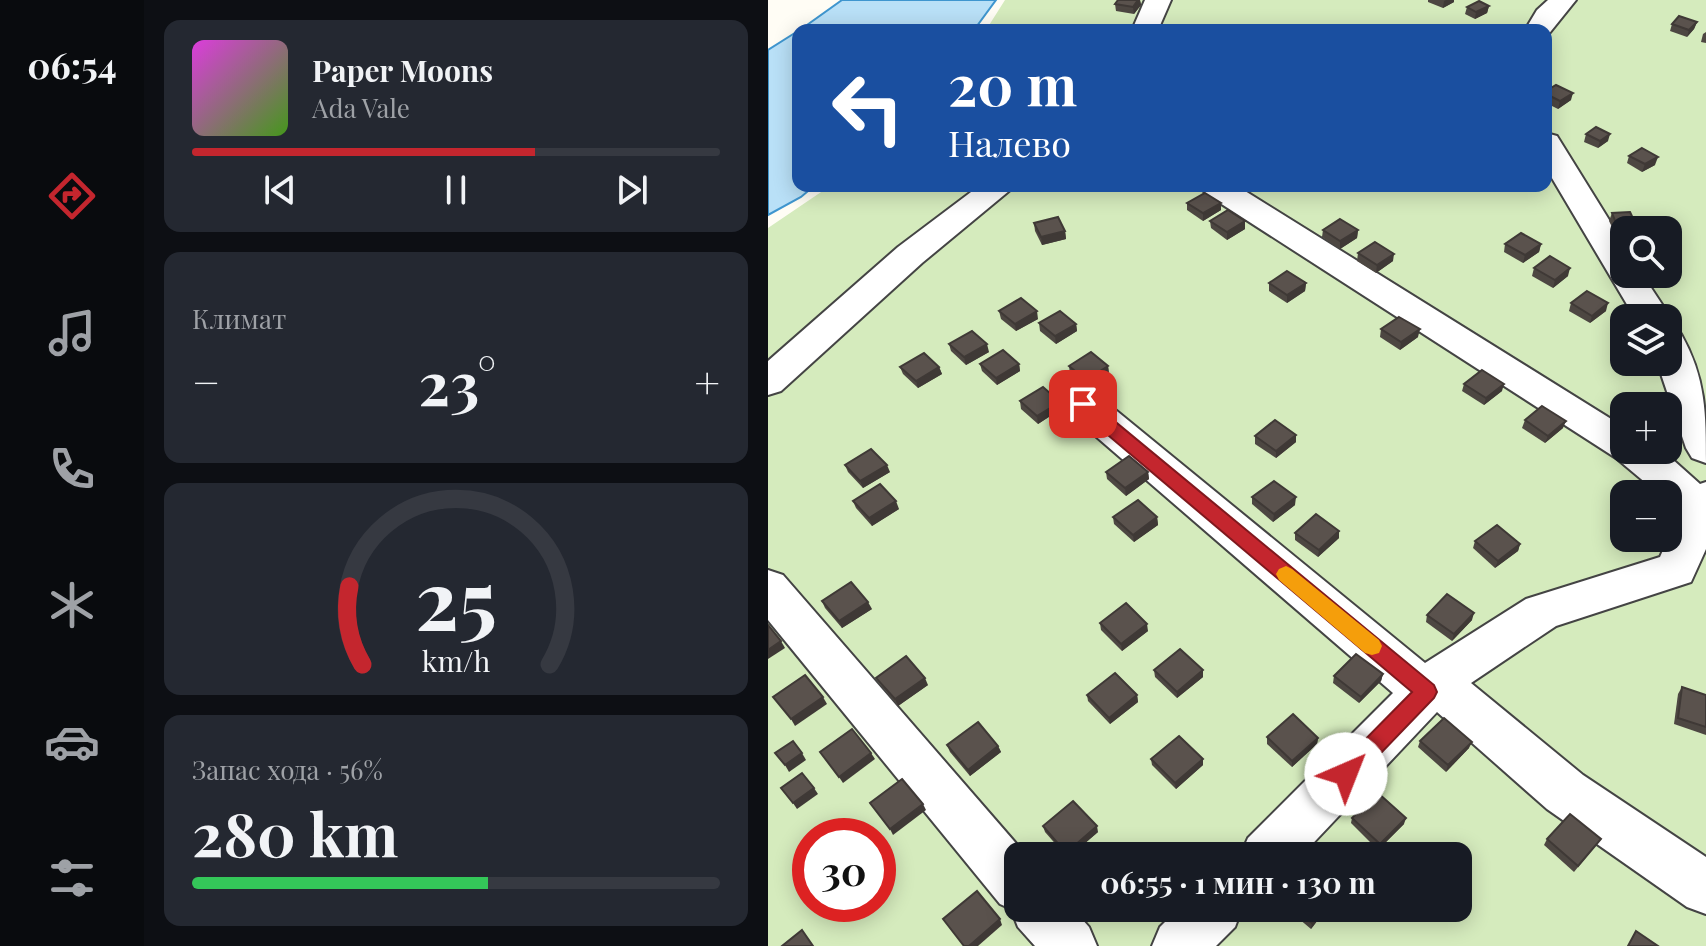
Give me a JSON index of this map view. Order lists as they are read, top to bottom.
{
  "page": {
    "tabs": "06:54",
    "turn": ["20 m", "Налево"],
    "song": ["Paper Moons", "Ada Vale"],
    "map_buttons": ["+", "−"],
    "tile": [
      "Климат",
      ["Запас хода · 56%", "280 km"]
    ],
    "heat": ["−", "23°", "+"],
    "limit": "30",
    "trip": "06:55 · 1 мин · 130 m",
    "gauge": ["25", "km/h"]
  }
}
